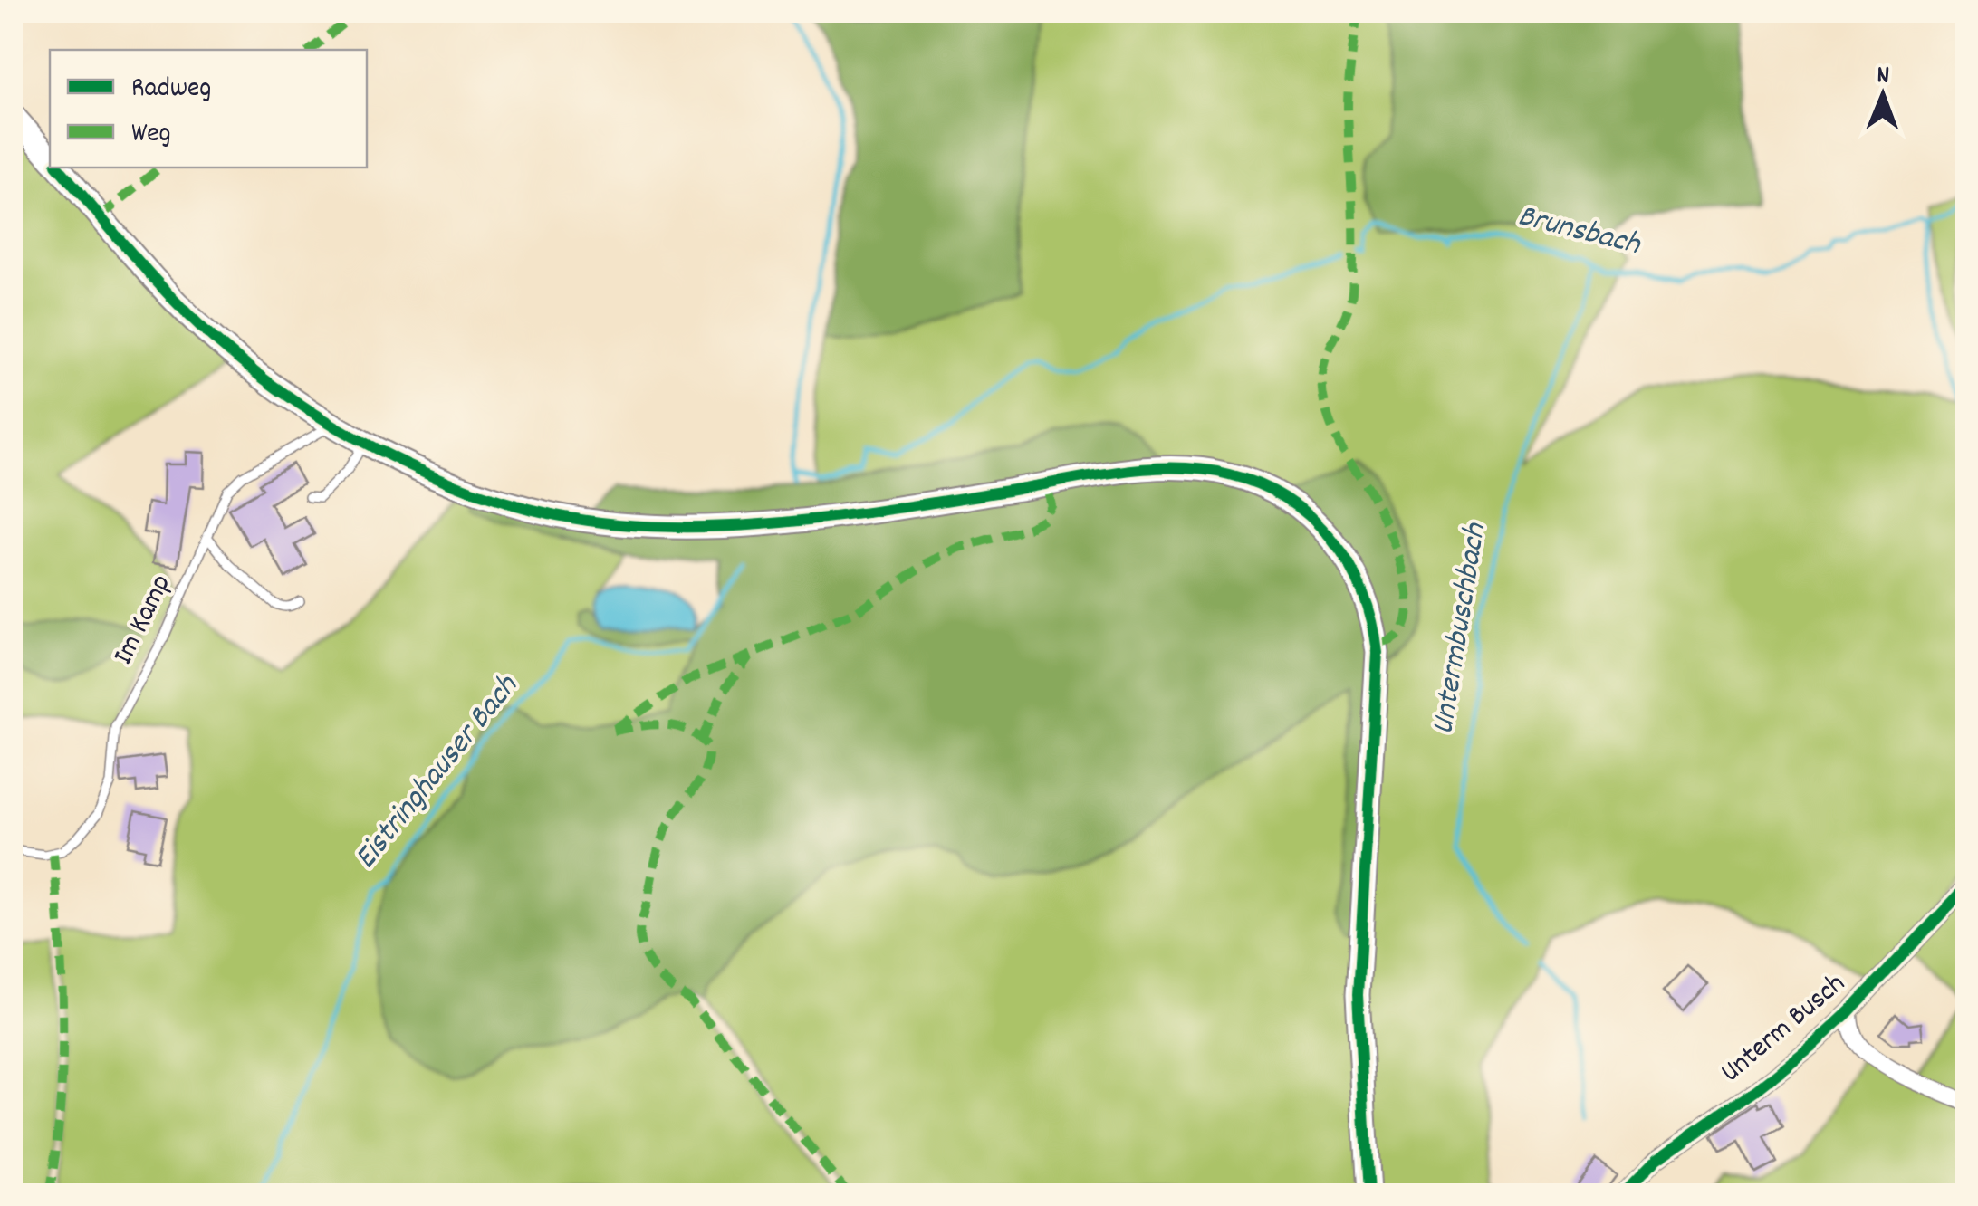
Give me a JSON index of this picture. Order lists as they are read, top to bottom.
{
  "streets": {
    "street": ["Unterm Busch"],
    "lane": ["Im Kamp"]
  },
  "water": ["Brunsbach", "Untermbuschbach", "Eistringhauser Bach"],
  "legend": ["Radweg", "Weg"],
  "north": "top"
}
